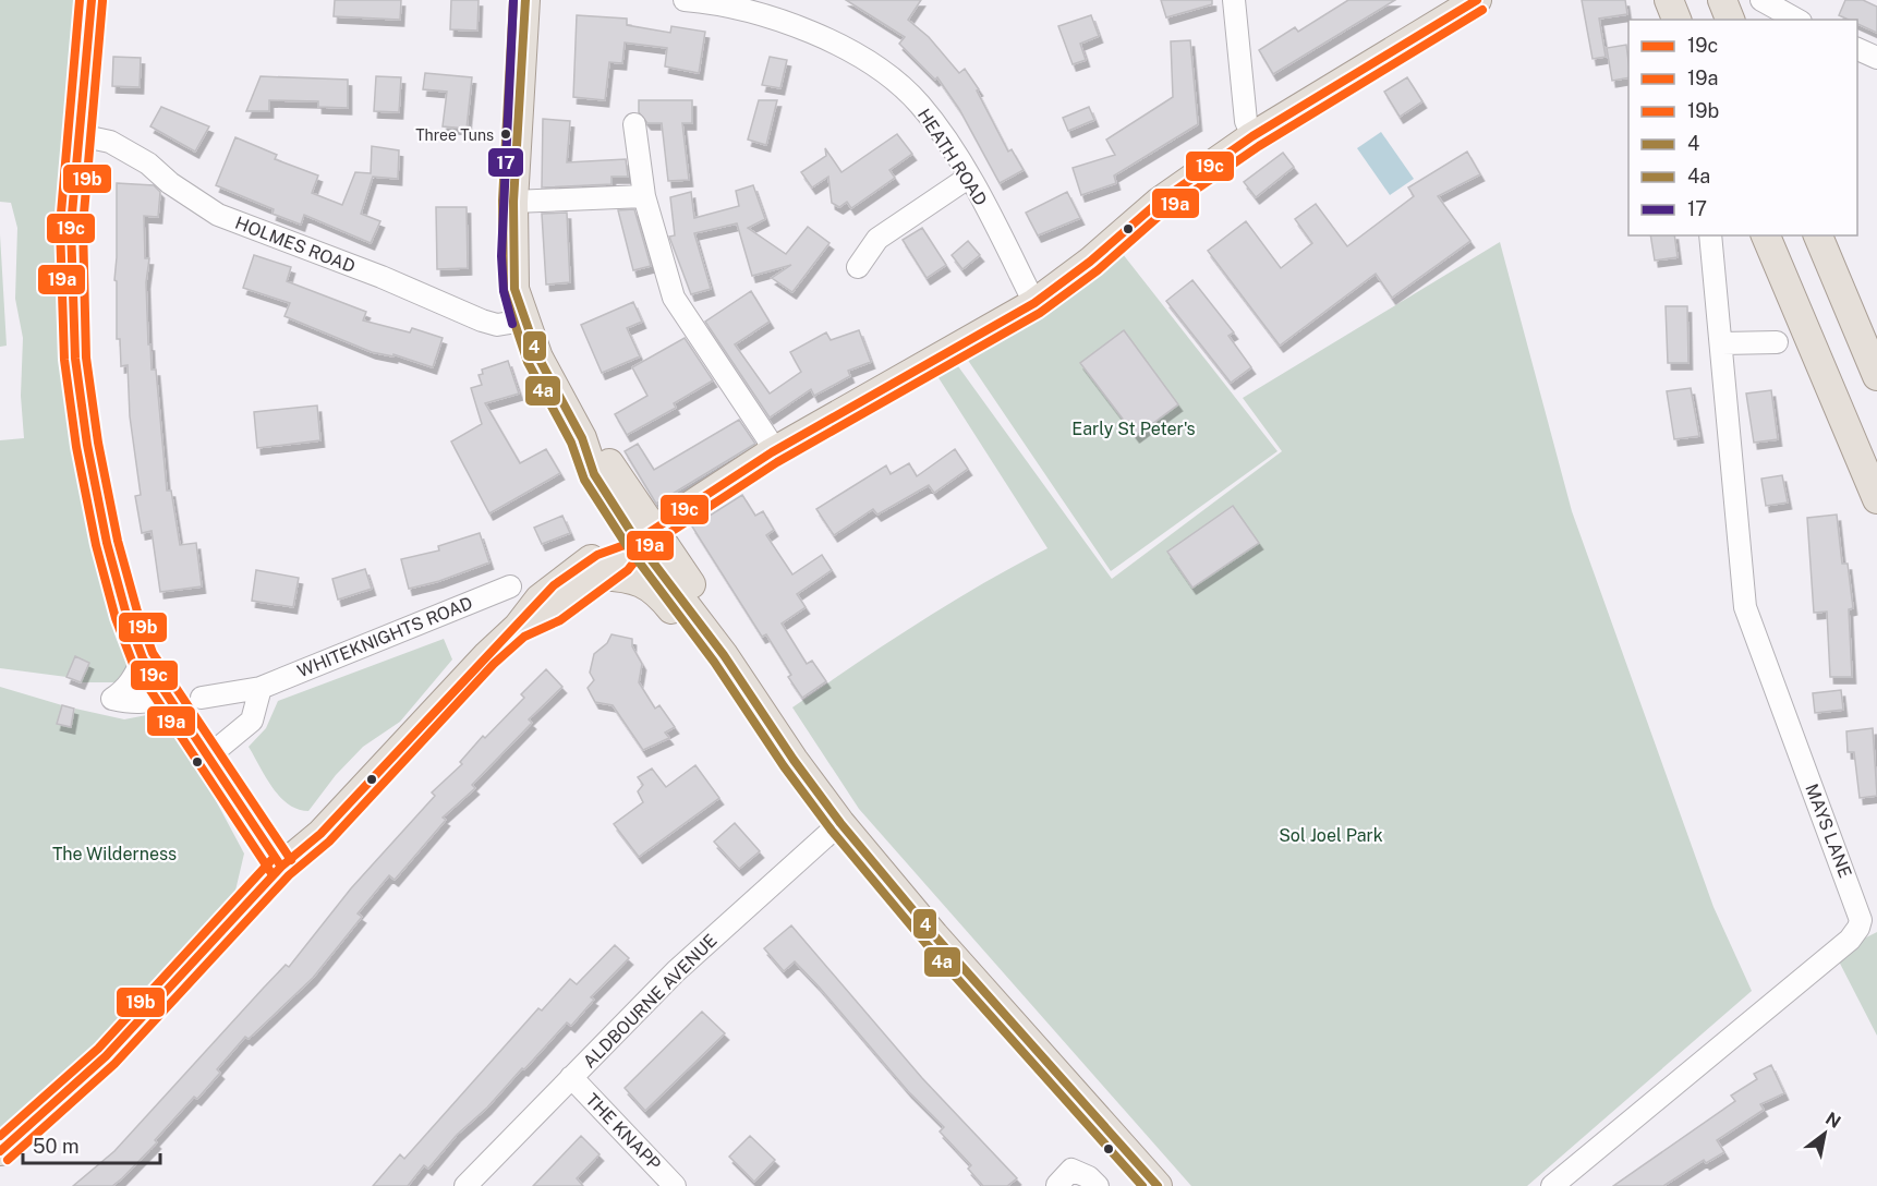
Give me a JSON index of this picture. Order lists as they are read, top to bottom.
{
  "streets": {
    "street": [
      "HEATH ROAD",
      "HOLMES ROAD",
      "WHITEKNIGHTS ROAD",
      "MAYS LANE",
      "ALDBOURNE AVENUE",
      "THE KNAPP"
    ]
  },
  "crossings": [
    ["ALDBOURNE AVENUE", "THE KNAPP"]
  ],
  "parks": ["Early St Peter's", "Sol Joel Park", "The Wilderness"],
  "places": ["Three Tuns"],
  "lines": [
    "transit line 19c",
    "transit line 19a",
    "transit line 4",
    "transit line 4a",
    "transit line 17",
    "transit line 19b"
  ],
  "legend": [
    "19c",
    "19a",
    "19b",
    "4",
    "4a",
    "17"
  ],
  "scale_bar": "50 m",
  "north": "top right"
}
